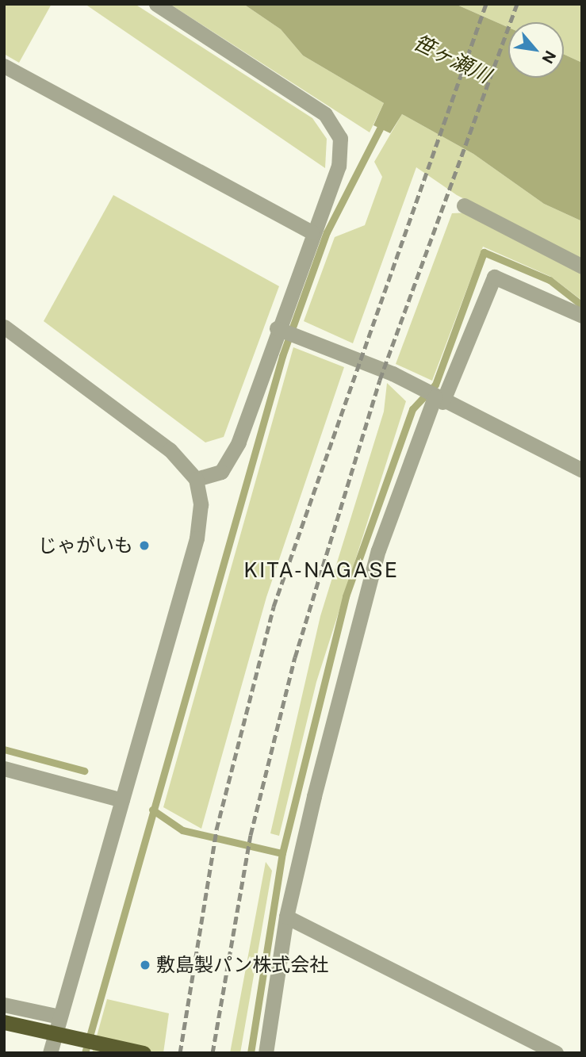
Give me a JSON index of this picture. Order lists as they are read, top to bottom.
{
  "districts": ["KITA-NAGASE"],
  "water": ["笹ヶ瀬川"],
  "places": ["じゃがいも", "敷島製パン株式会社"],
  "north": "bottom right"
}
